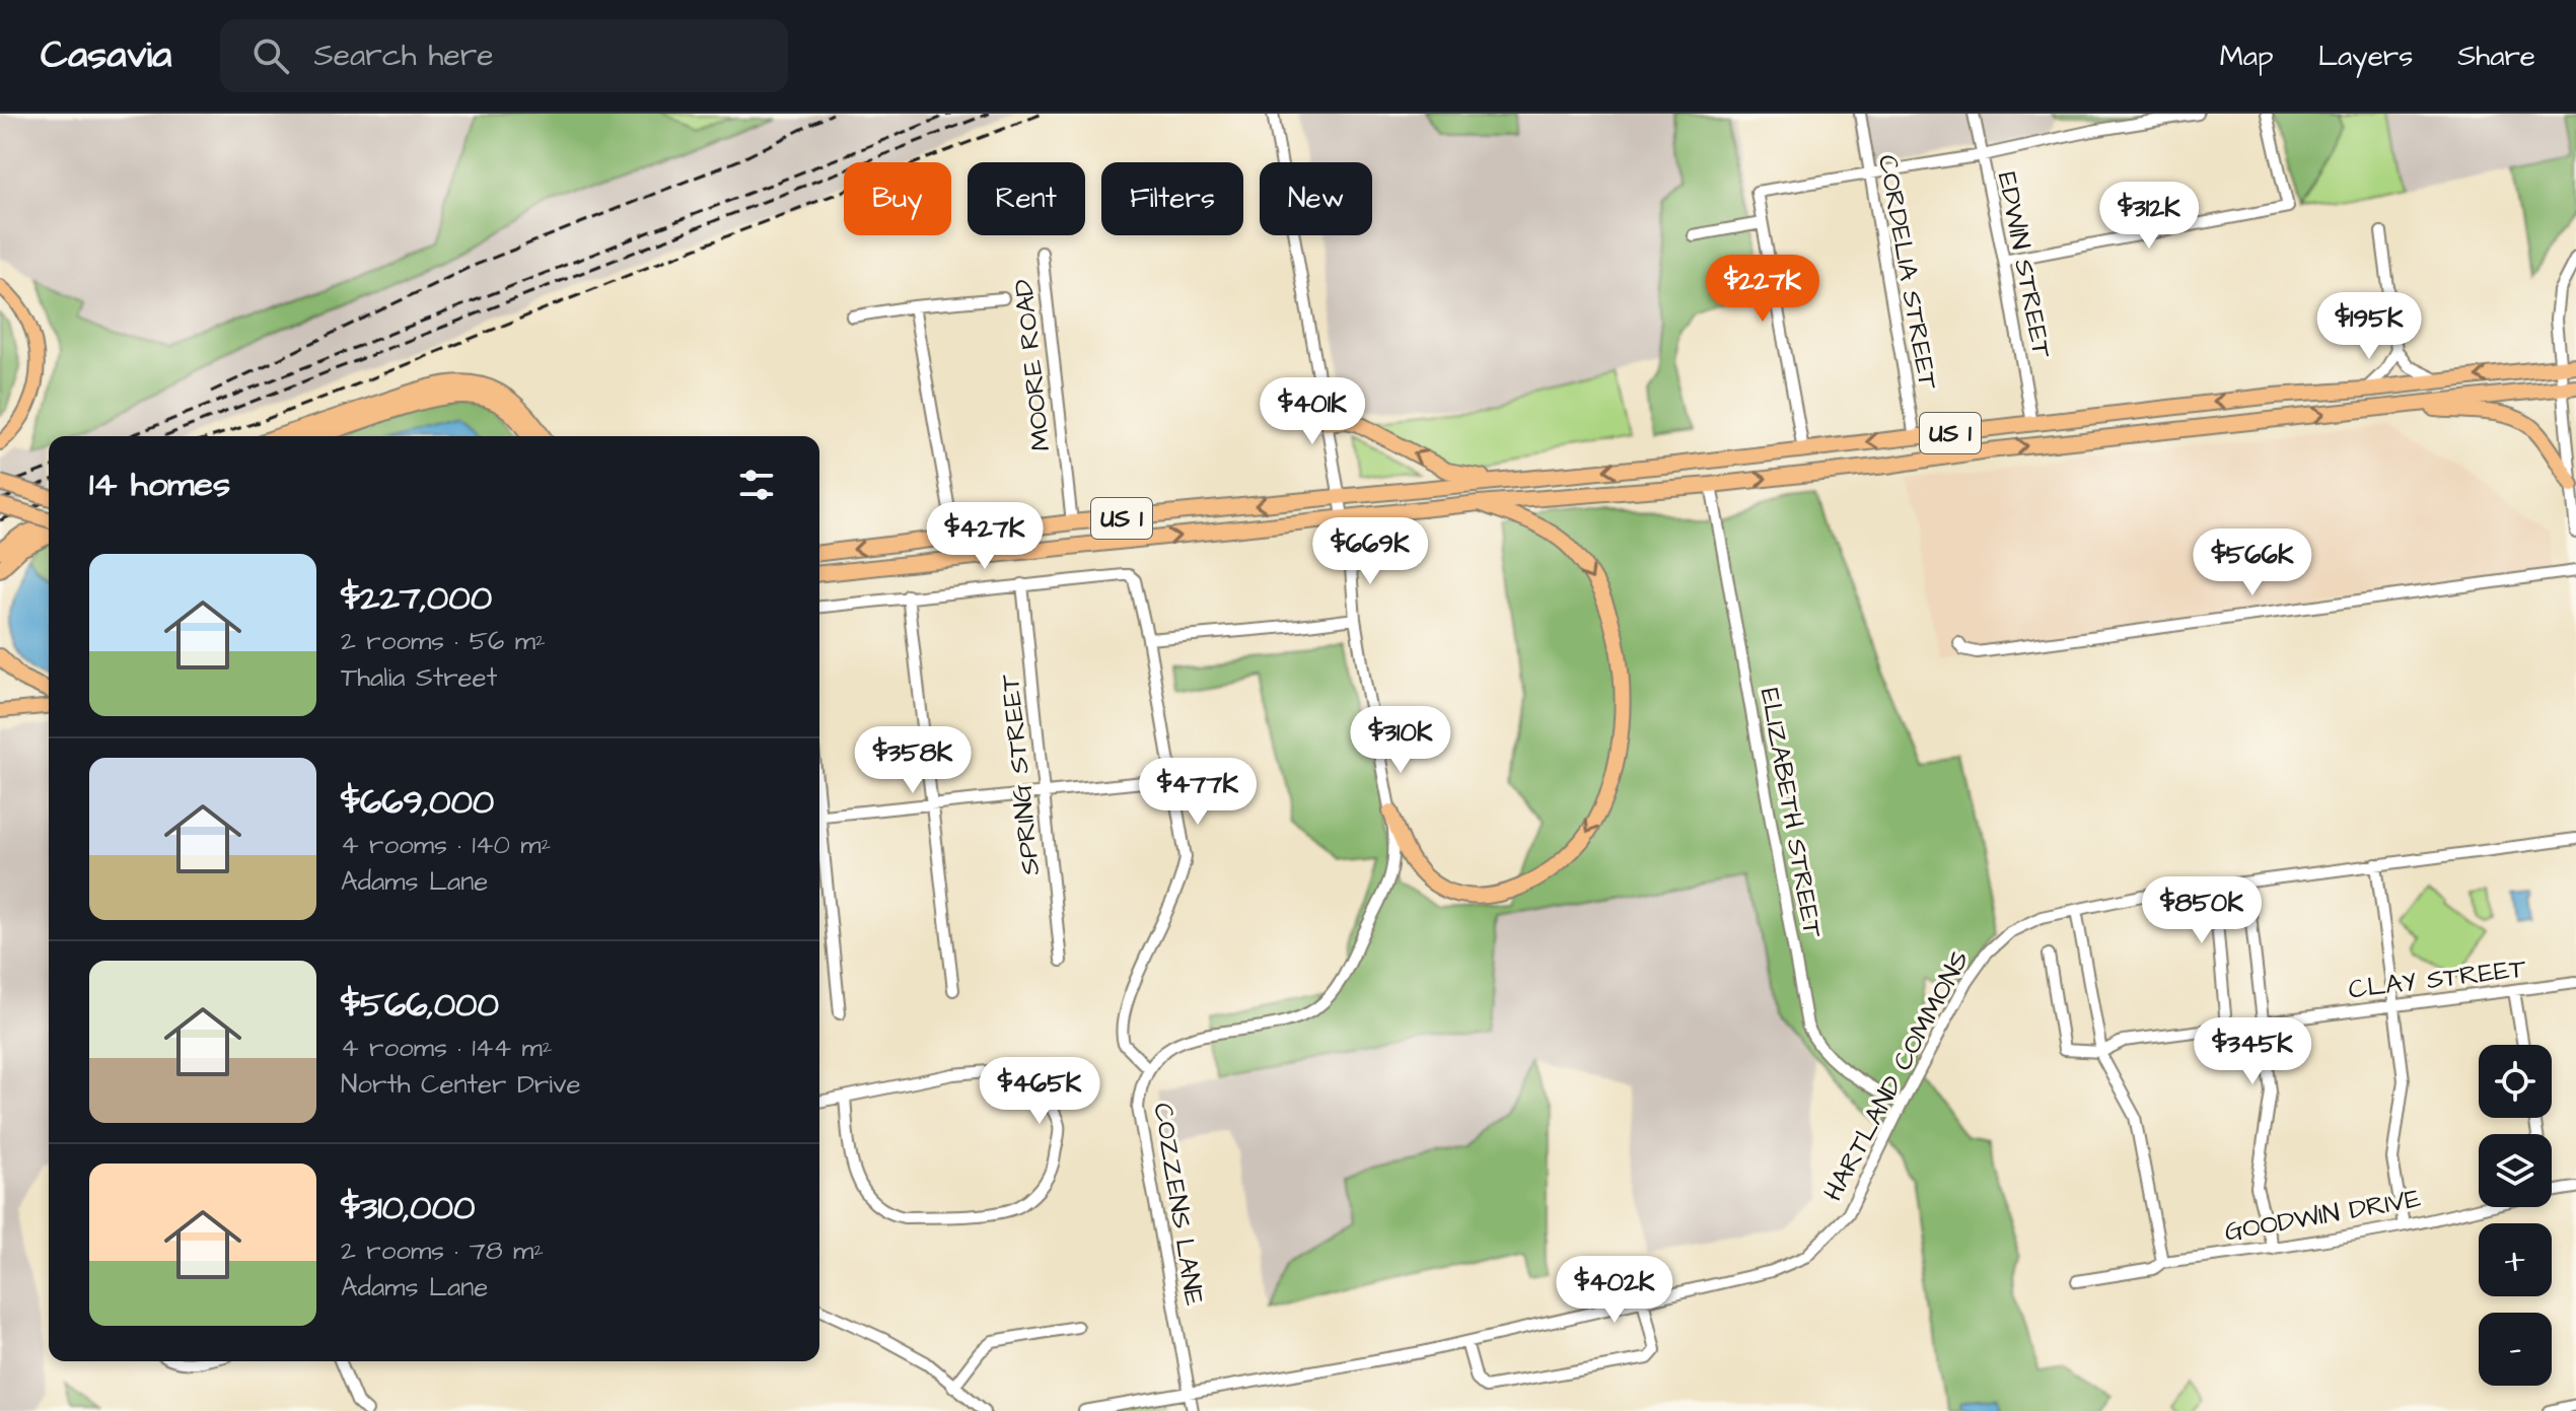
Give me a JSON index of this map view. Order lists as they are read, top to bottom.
{
  "streets": {
    "highway": ["US 1"],
    "street": [
      "EDWIN STREET",
      "CORDELIA STREET",
      "MOORE ROAD",
      "SPRING STREET",
      "ELIZABETH STREET",
      "CLAY STREET",
      "HARTLAND COMMONS",
      "COZZENS LANE",
      "GOODWIN DRIVE"
    ]
  },
  "crossings": [
    ["EDWIN STREET", "US 1"],
    ["CORDELIA STREET", "US 1"],
    ["MOORE ROAD", "US 1"],
    ["US 1", "ELIZABETH STREET"],
    ["SPRING STREET", "COZZENS LANE"],
    ["ELIZABETH STREET", "HARTLAND COMMONS"],
    ["HARTLAND COMMONS", "COZZENS LANE"]
  ],
  "page": {
    "header": "Casavia",
    "search": "Search here",
    "nav": ["Map", "Layers", "Share"],
    "chip": [
      "Buy",
      "Rent",
      "Filters",
      "New"
    ],
    "price": [
      "$312K",
      "$227K",
      "$195K",
      "$401K",
      "$427K",
      "$669K",
      "$566K",
      "$310K",
      "$358K",
      "$477K",
      "$850K",
      "$345K",
      "$465K",
      "$402K"
    ],
    "heading": "14 homes",
    "list": [
      {
        "name": "$227,000",
        "note": "2 rooms · 56 m² · Thalia Street"
      },
      {
        "name": "$669,000",
        "note": "4 rooms · 140 m² · Adams Lane"
      },
      {
        "name": "$566,000",
        "note": "4 rooms · 144 m² · North Center Drive"
      },
      {
        "name": "$310,000",
        "note": "2 rooms · 78 m² · Adams Lane"
      }
    ],
    "map_buttons": ["+", "−"]
  }
}
